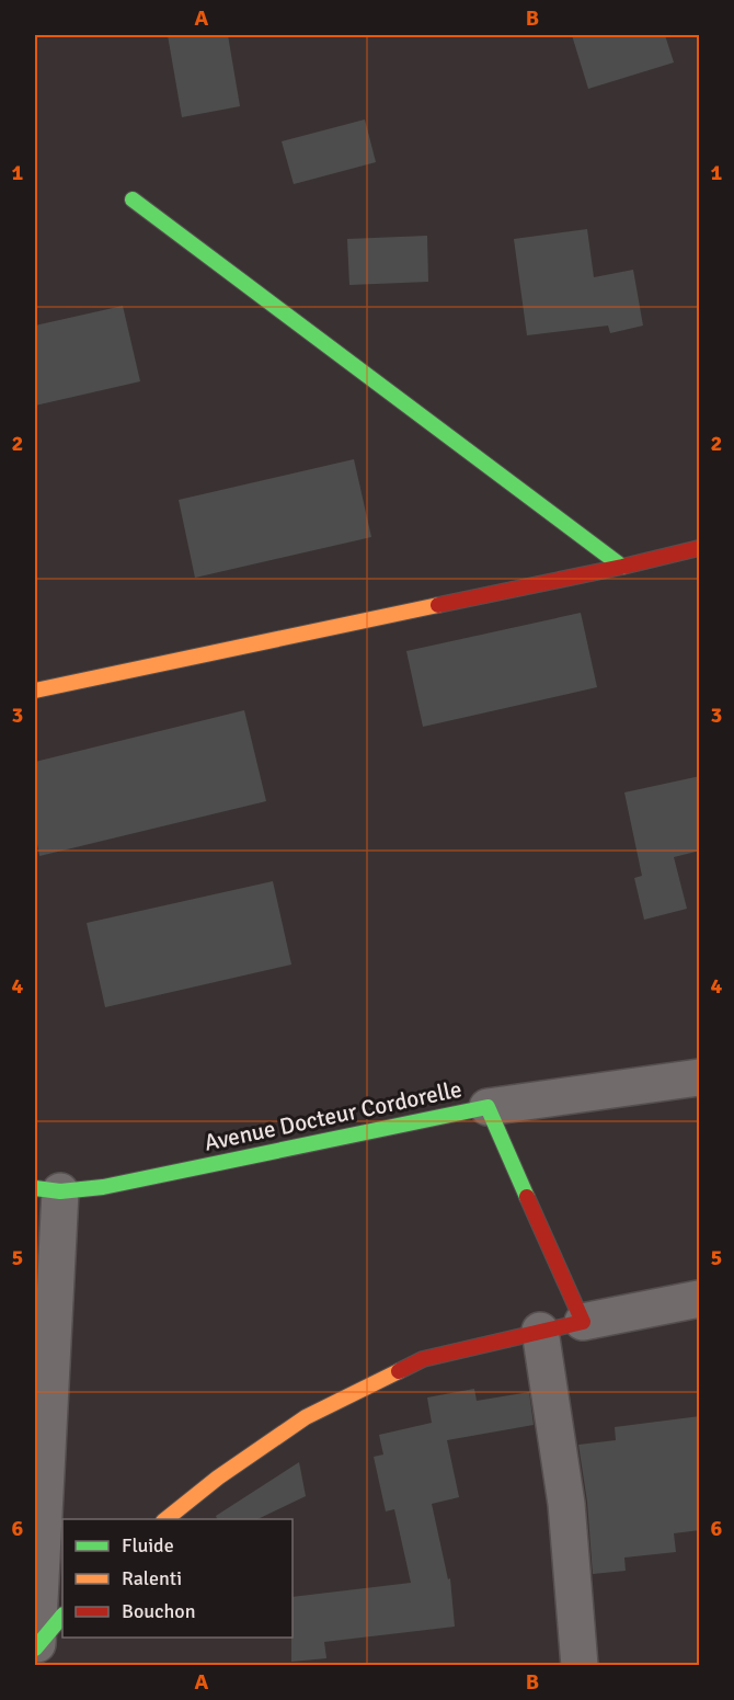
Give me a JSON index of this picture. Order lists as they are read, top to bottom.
{
  "streets": {
    "street": ["Avenue Docteur Cordorelle"]
  },
  "legend": ["Fluide", "Ralenti", "Bouchon"],
  "grid": {
    "columns": ["A", "B"],
    "rows": [
      "1",
      "2",
      "3",
      "4",
      "5",
      "6"
    ]
  }
}
